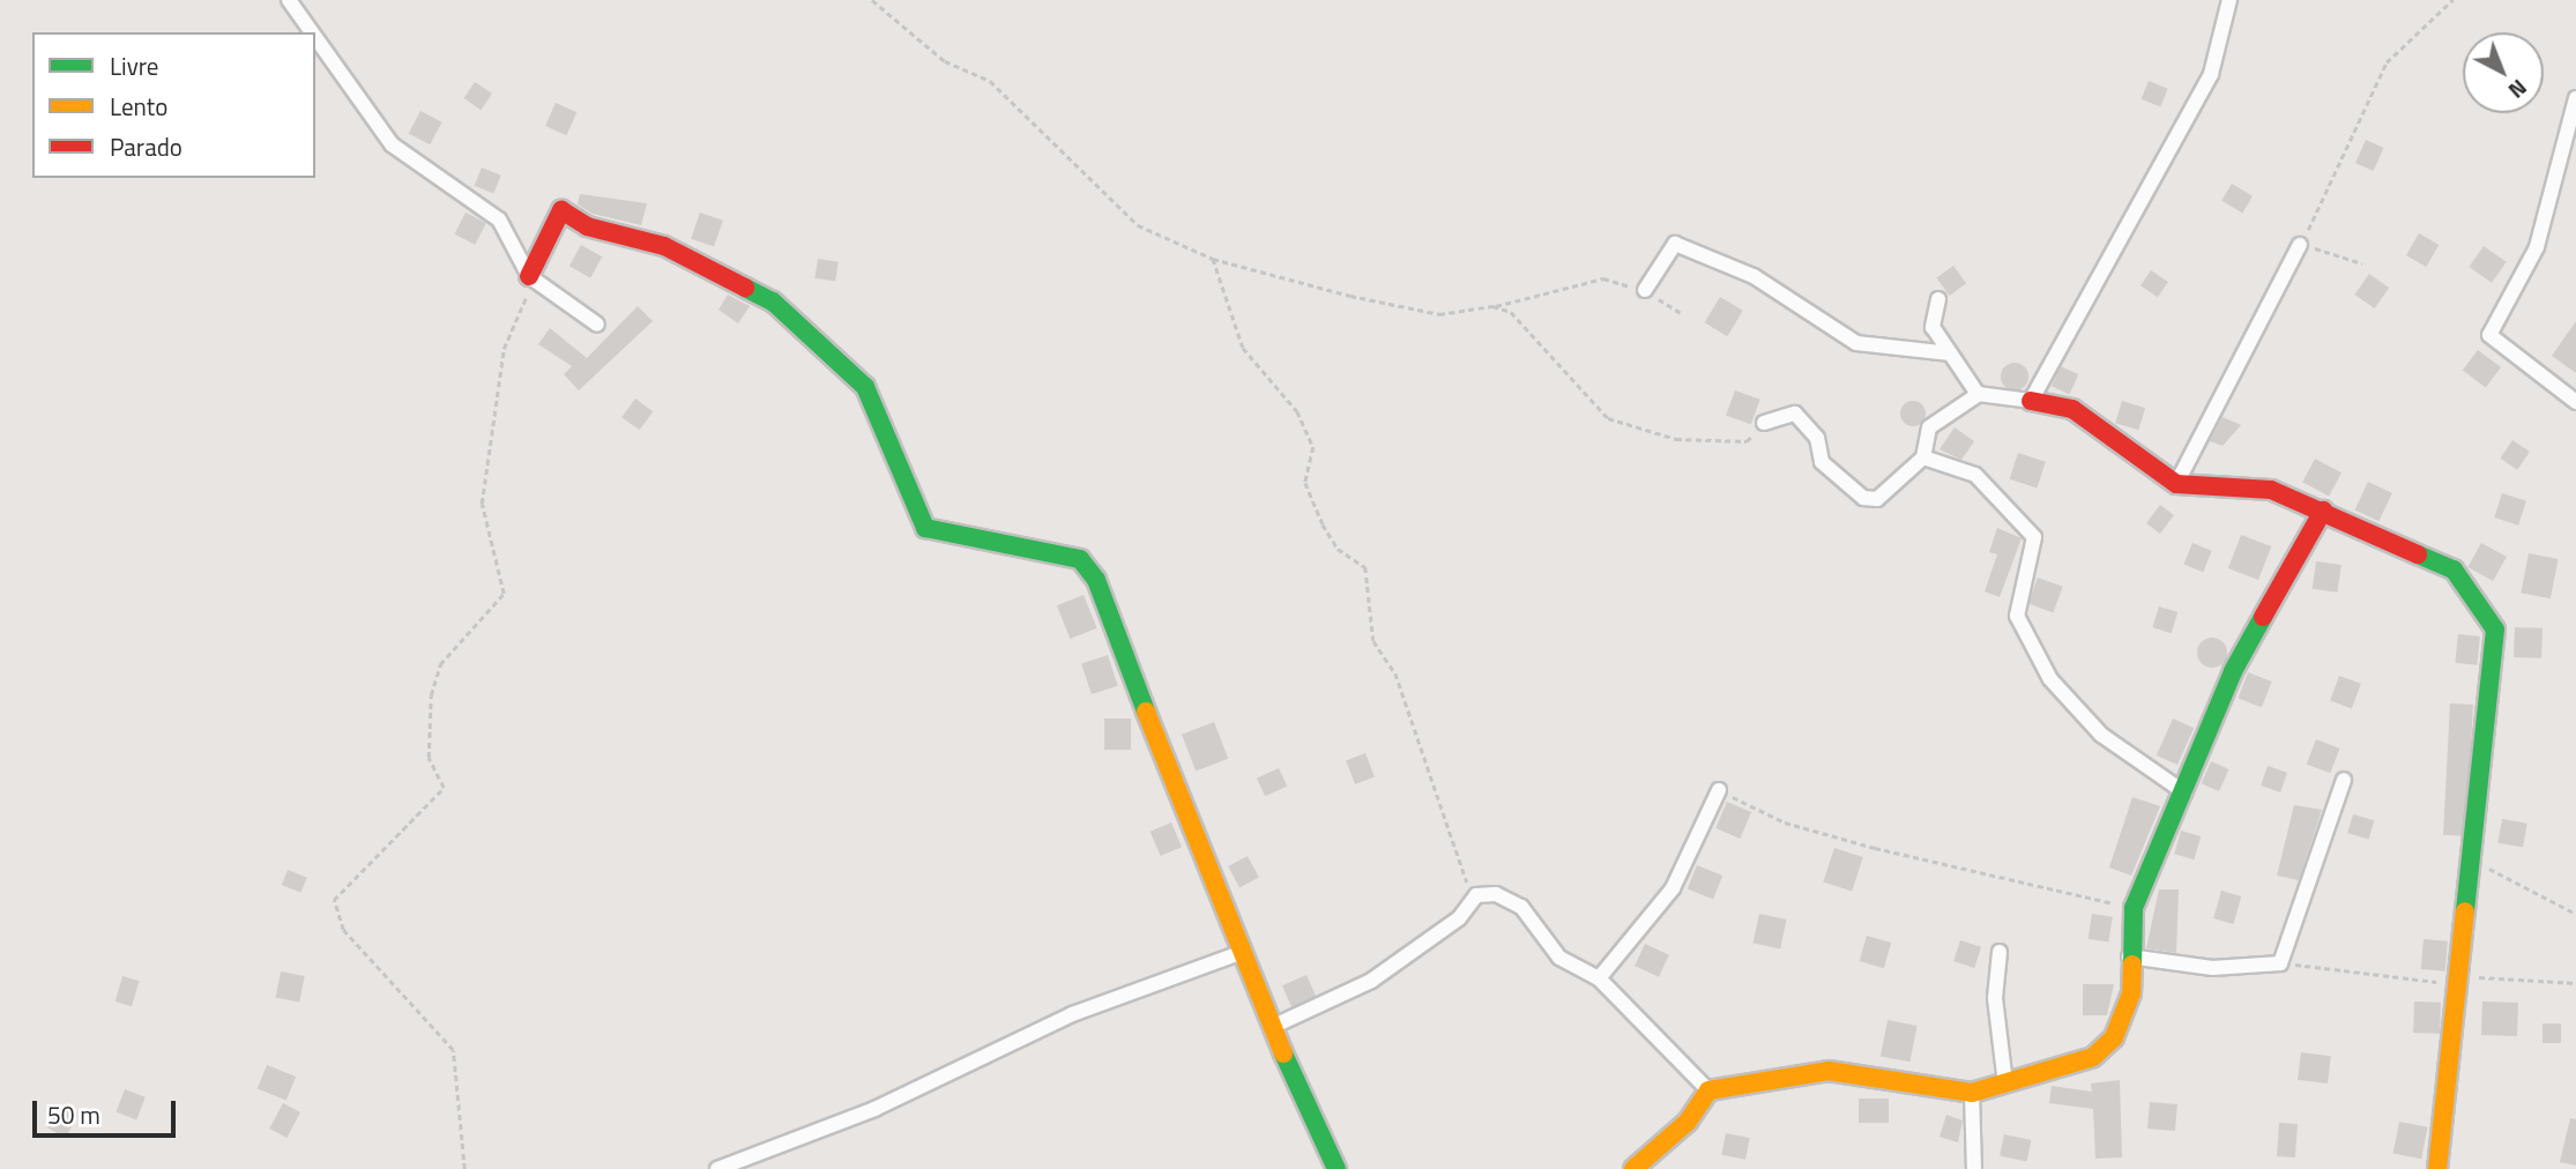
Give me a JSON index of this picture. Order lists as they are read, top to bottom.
{
  "legend": ["Livre", "Lento", "Parado"],
  "scale_bar": "50 m",
  "north": "bottom right"
}
